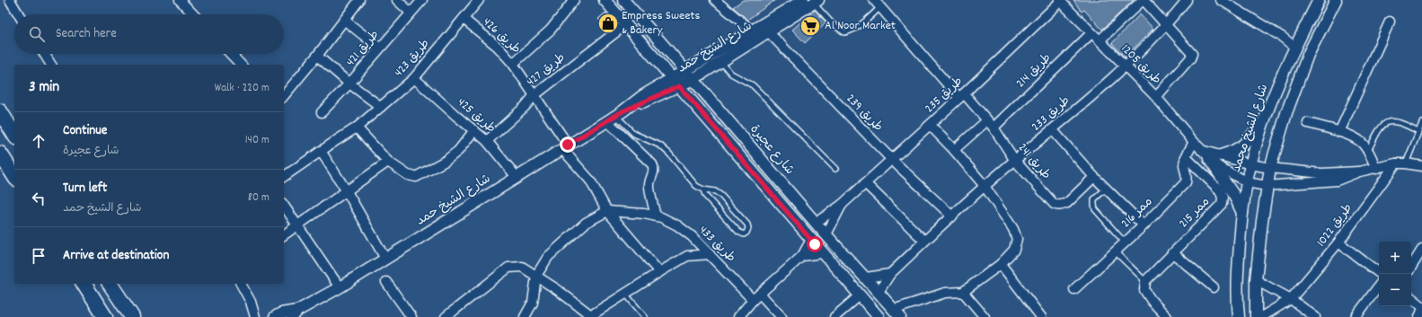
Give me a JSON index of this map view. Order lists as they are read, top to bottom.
{
  "streets": {
    "street": [
      "طريق 426",
      "شارع الشيخ حمد",
      "طريق 421",
      "طريق 423",
      "طريق 1205",
      "طريق 427",
      "طريق 214",
      "طريق 235",
      "طريق 239",
      "طريق 233",
      "طريق 425",
      "شارع الشيخ محمد",
      "شارع عجيرة",
      "طريق 241",
      "ممر 216",
      "ممر 215",
      "طريق 1022",
      "طريق 433"
    ]
  },
  "crossings": [
    ["طريق 426", "شارع الشيخ حمد"],
    ["طريق 426", "طريق 423"],
    ["طريق 426", "طريق 427"],
    ["طريق 426", "طريق 433"],
    ["شارع الشيخ حمد", "طريق 239"],
    ["شارع الشيخ حمد", "طريق 425"],
    ["شارع الشيخ حمد", "شارع عجيرة"],
    ["طريق 423", "طريق 425"],
    ["طريق 1205", "طريق 214"],
    ["طريق 1205", "طريق 235"],
    ["طريق 1205", "طريق 233"],
    ["طريق 1205", "شارع الشيخ محمد"],
    ["طريق 1205", "ممر 216"],
    ["طريق 427", "طريق 425"],
    ["طريق 214", "طريق 241"],
    ["طريق 235", "طريق 239"],
    ["طريق 235", "شارع عجيرة"],
    ["طريق 235", "طريق 241"],
    ["طريق 239", "طريق 233"],
    ["طريق 233", "شارع عجيرة"],
    ["طريق 233", "طريق 241"],
    ["ممر 216", "ممر 215"]
  ],
  "places": {
    "shop": ["Empress Sweets & Bakery"],
    "supermarket": ["Al Noor Market"]
  },
  "page": {
    "search": "Search here",
    "heading": ["3 min", "Walk · 220 m"],
    "list": [
      ["Continue", "شارع عجيرة", "140 m"],
      ["Turn left", "شارع الشيخ حمد", "80 m"],
      "Arrive at destination"
    ],
    "map_buttons": ["+", "−"]
  }
}
